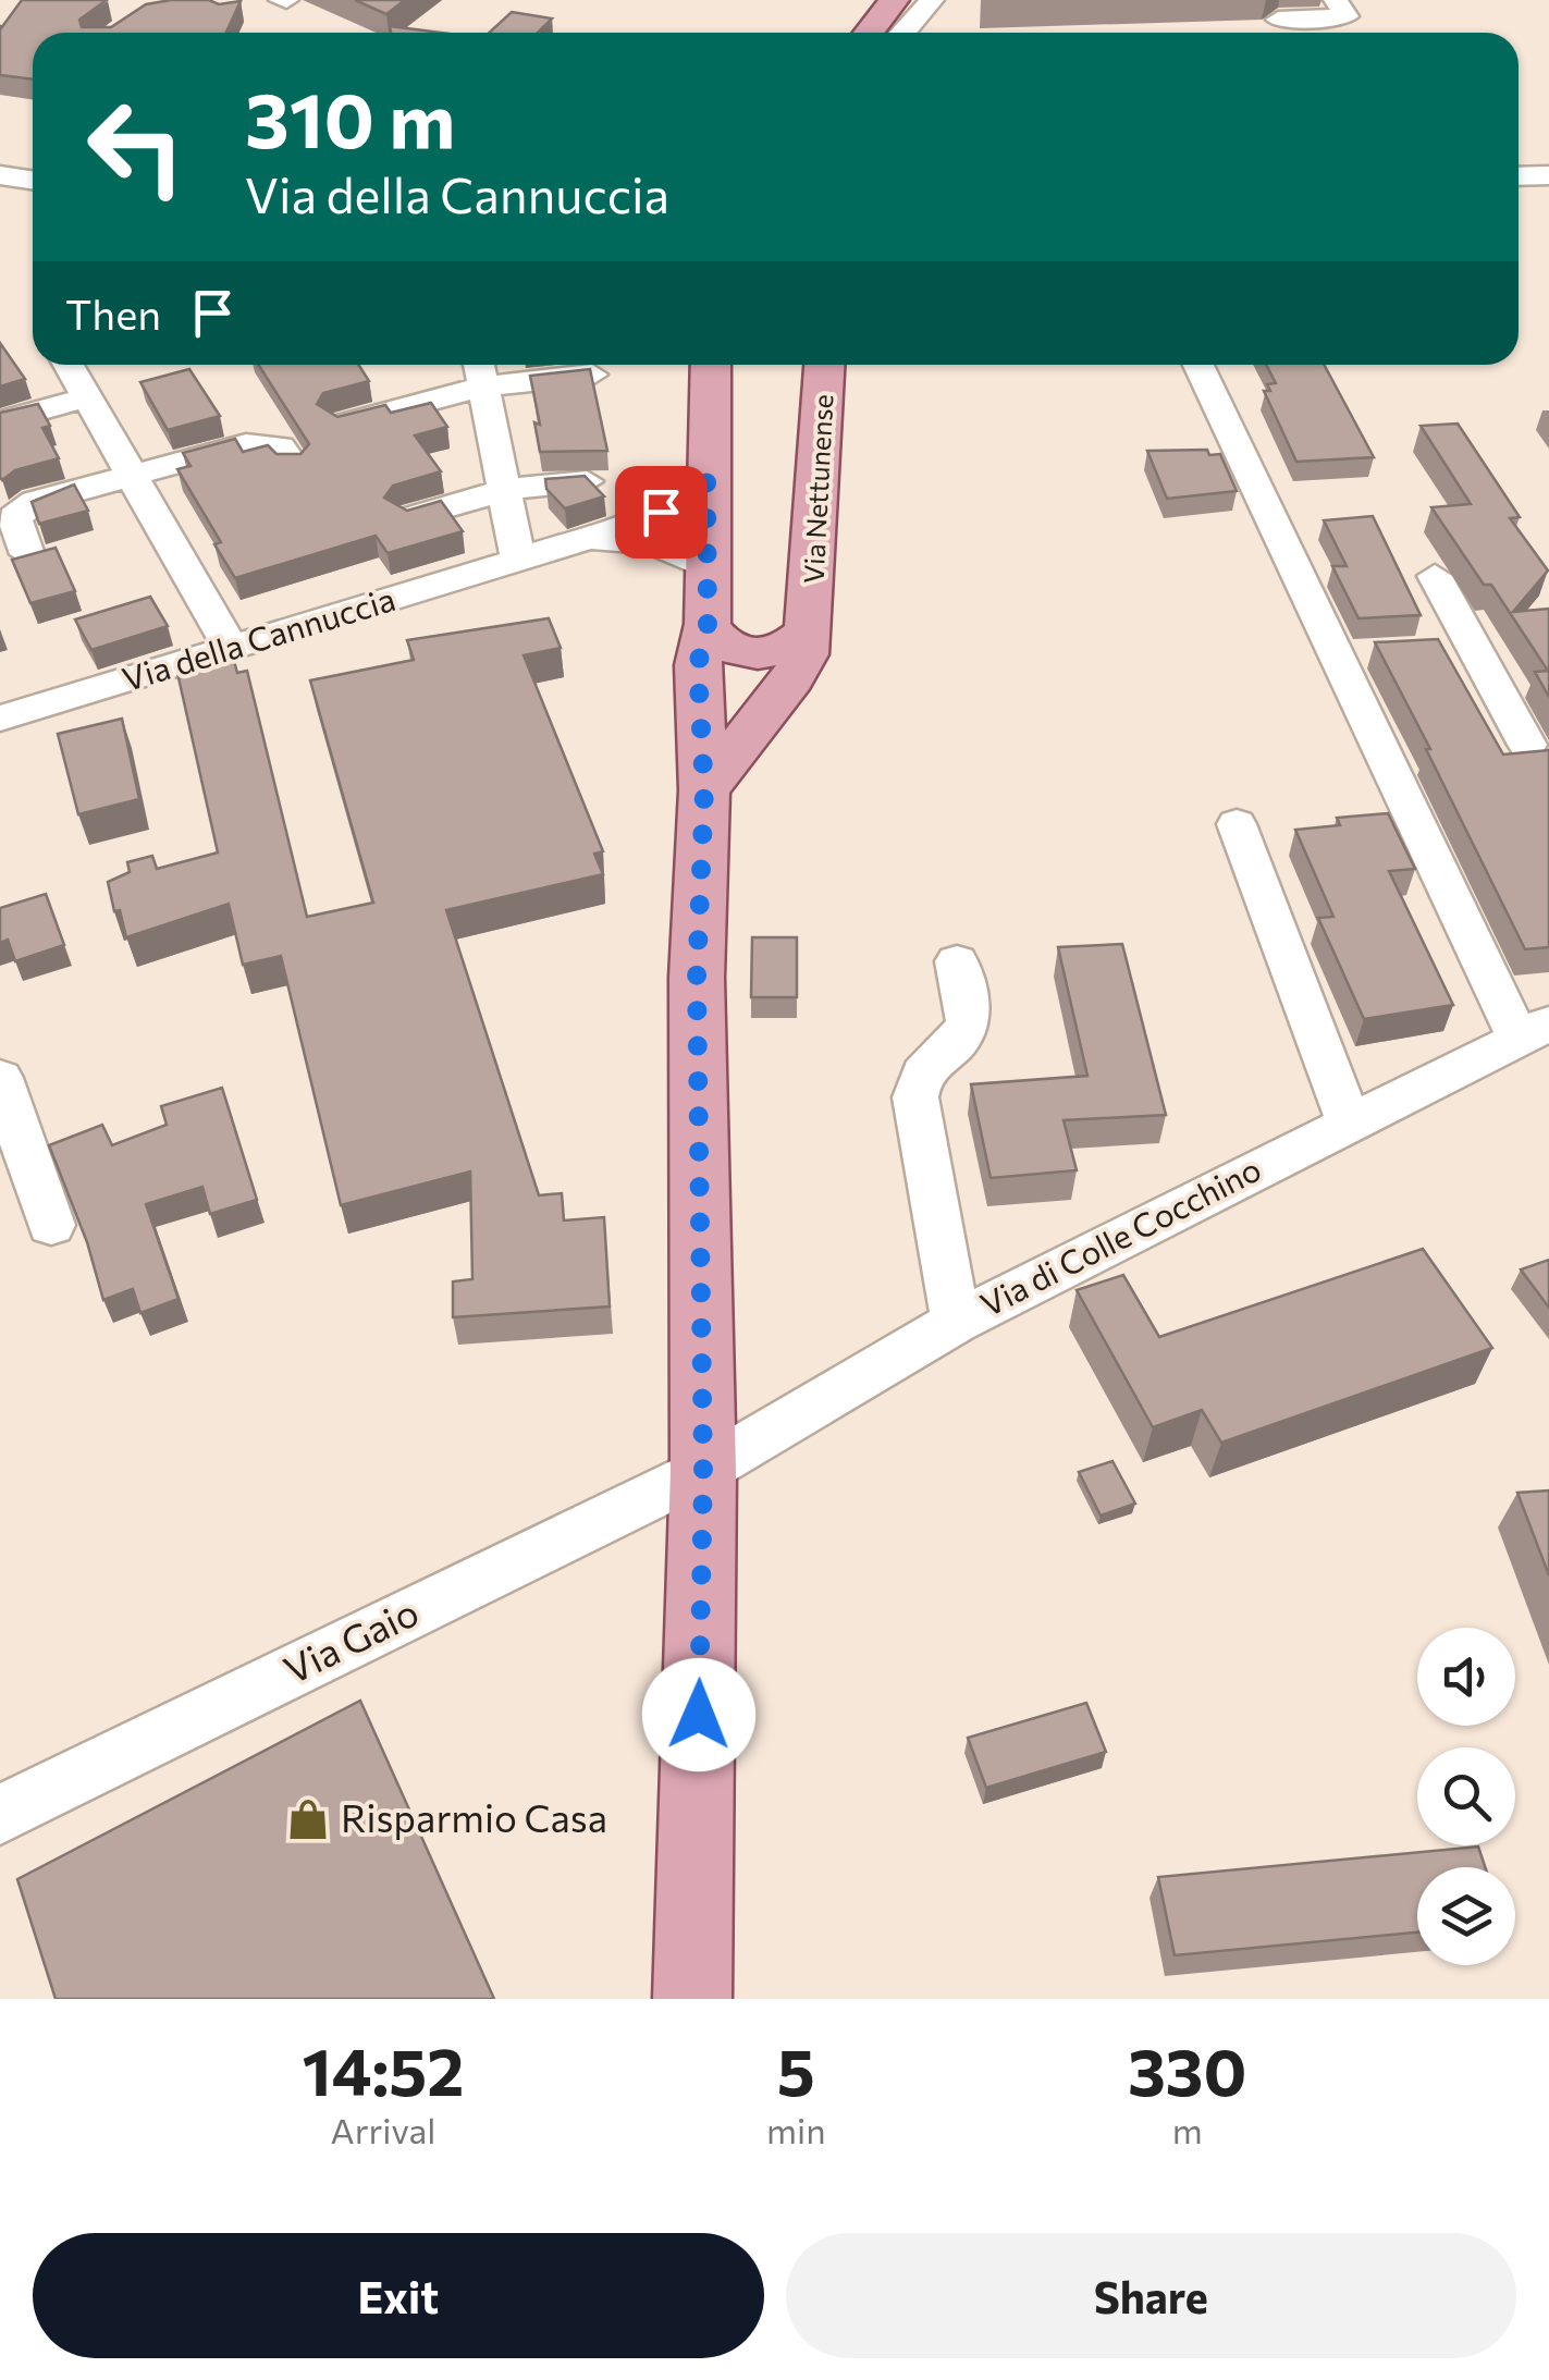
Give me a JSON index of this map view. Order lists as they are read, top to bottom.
{
  "streets": {
    "main road": ["Via Nettunense"],
    "street": ["Via della Cannuccia", "Via di Colle Cocchino", "Via Gaio"]
  },
  "crossings": [
    ["Via di Colle Cocchino", "Via Gaio"]
  ],
  "places": {
    "shop": ["Risparmio Casa"]
  },
  "page": {
    "turn": ["310 m", "Via della Cannuccia"],
    "then": "Then",
    "eta": [
      "14:52",
      "Arrival",
      "5",
      "min",
      "330",
      "m"
    ],
    "buttons": ["Exit", "Share"]
  }
}
